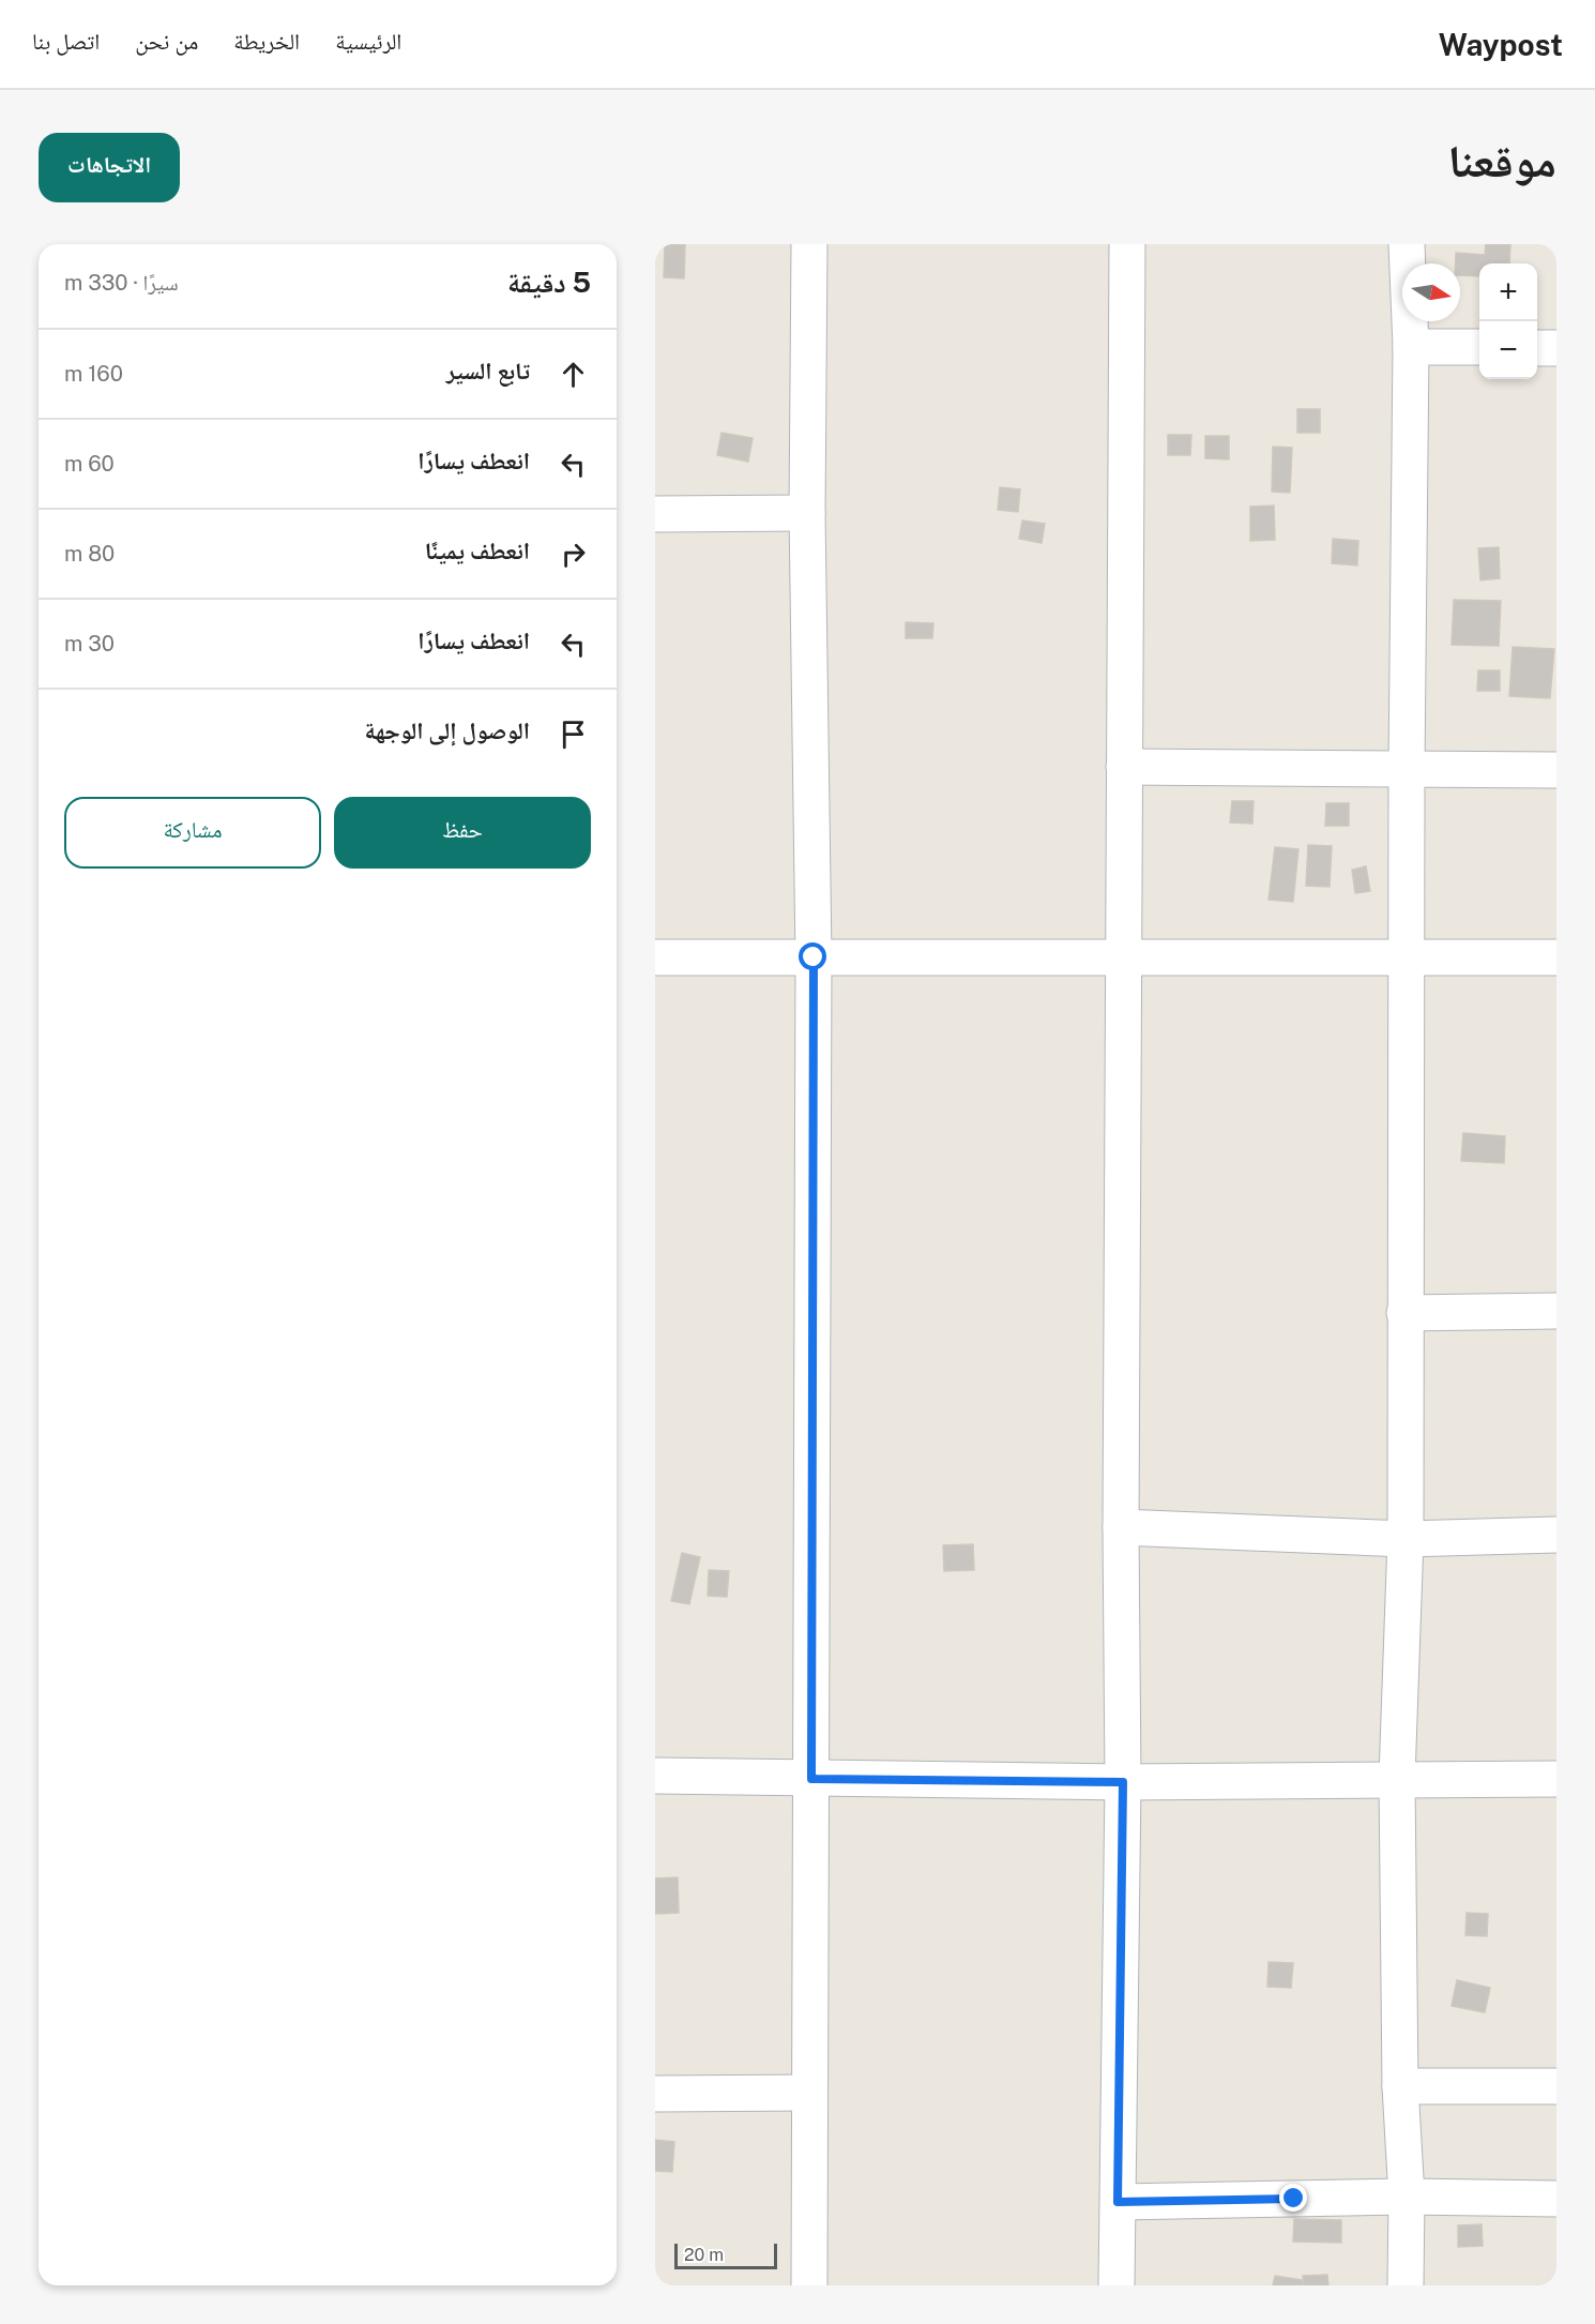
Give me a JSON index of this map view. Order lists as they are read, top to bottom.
{
  "scale_bar": "20 m",
  "north": "right",
  "page": {
    "header": "Waypost",
    "nav": [
      "الرئيسية",
      "الخريطة",
      "من نحن",
      "اتصل بنا"
    ],
    "title": "موقعنا",
    "buttons": [
      "الاتجاهات",
      ["حفظ", "مشاركة"]
    ],
    "heading": ["5 دقيقة", "سيرًا · 330 m"],
    "map_buttons": ["+", "−"],
    "list": [
      ["تابع السير", "160 m"],
      ["انعطف يسارًا", "60 m"],
      ["انعطف يمينًا", "80 m"],
      ["انعطف يسارًا", "30 m"],
      "الوصول إلى الوجهة"
    ],
    "scale": "20 m"
  }
}
